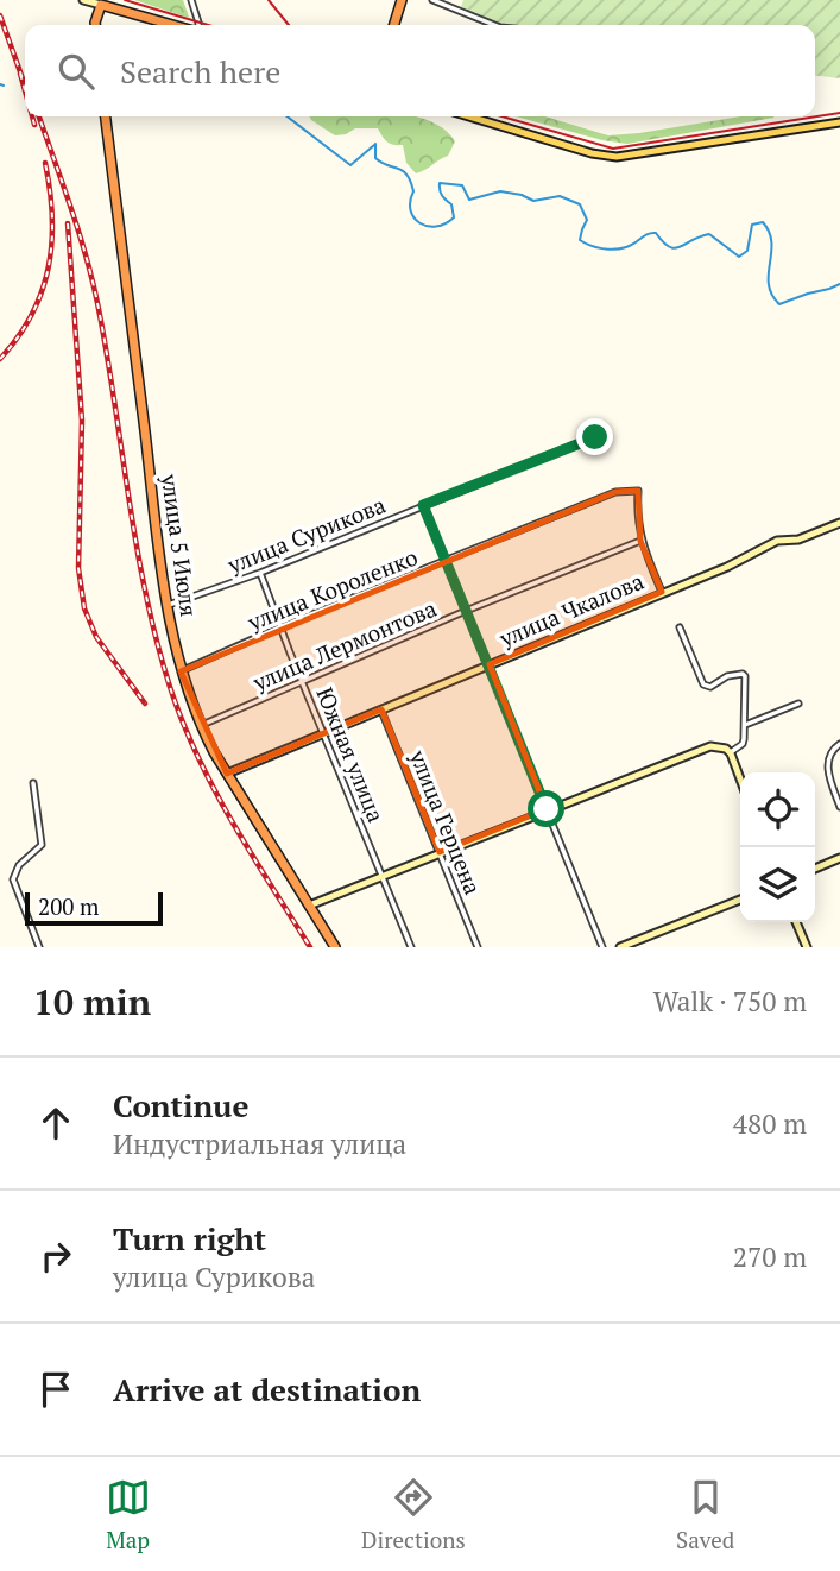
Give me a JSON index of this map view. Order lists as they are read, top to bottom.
{
  "streets": {
    "highway": ["улица 5 Июля"],
    "main road": ["улица Чкалова"],
    "street": [
      "улица Сурикова",
      "улица Короленко",
      "улица Лермонтова",
      "Южная улица",
      "улица Герцена"
    ]
  },
  "crossings": [
    ["улица Сурикова", "улица 5 Июля"],
    ["улица Сурикова", "Южная улица"],
    ["улица 5 Июля", "улица Короленко"],
    ["улица 5 Июля", "улица Чкалова"],
    ["улица 5 Июля", "улица Лермонтова"],
    ["улица Короленко", "улица Лермонтова"],
    ["улица Короленко", "Южная улица"],
    ["улица Чкалова", "Южная улица"],
    ["улица Чкалова", "улица Герцена"],
    ["улица Лермонтова", "Южная улица"]
  ],
  "scale_bar": "200 m",
  "page": {
    "search": "Search here",
    "scale": "200 m",
    "heading": ["10 min", "Walk · 750 m"],
    "list": [
      ["Continue", "Индустриальная улица", "480 m"],
      ["Turn right", "улица Сурикова", "270 m"],
      "Arrive at destination"
    ],
    "nav": ["Map", "Directions", "Saved"]
  }
}
